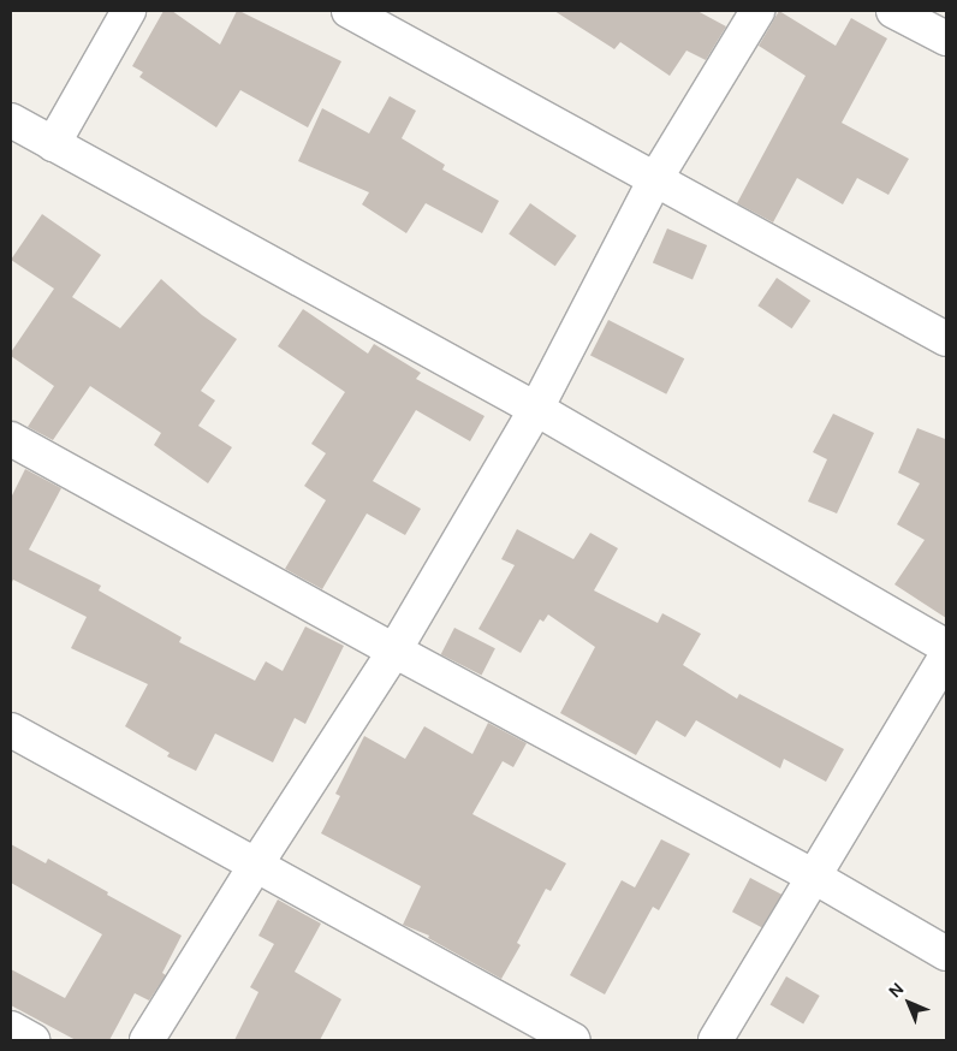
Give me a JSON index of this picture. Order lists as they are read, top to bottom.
{
  "north": "top left"
}
